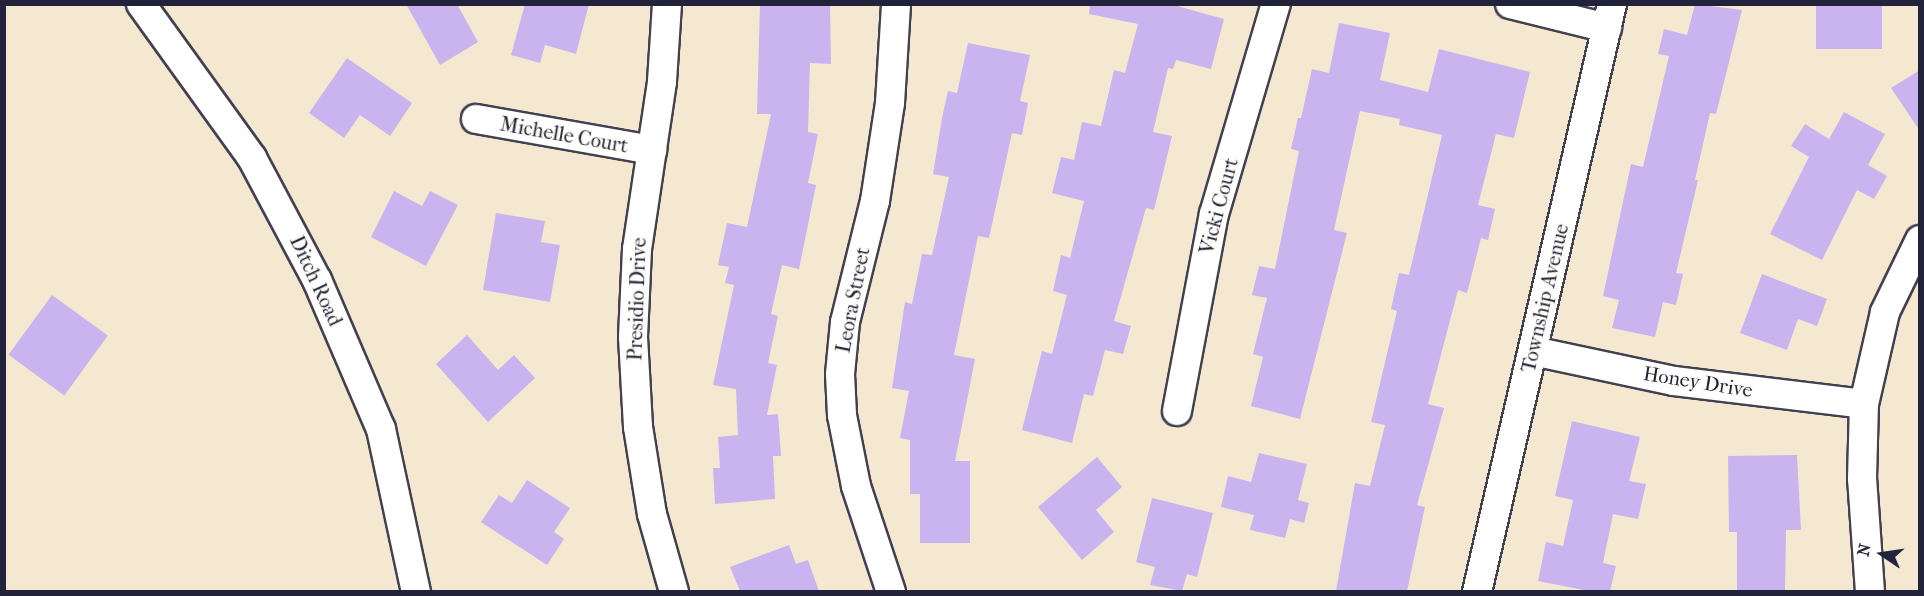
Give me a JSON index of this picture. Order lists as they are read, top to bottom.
{
  "streets": {
    "street": [
      "Michelle Court",
      "Vicki Court",
      "Ditch Road",
      "Township Avenue",
      "Presidio Drive",
      "Leora Street",
      "Honey Drive"
    ]
  },
  "crossings": [
    ["Michelle Court", "Presidio Drive"],
    ["Township Avenue", "Honey Drive"]
  ],
  "north": "left"
}
